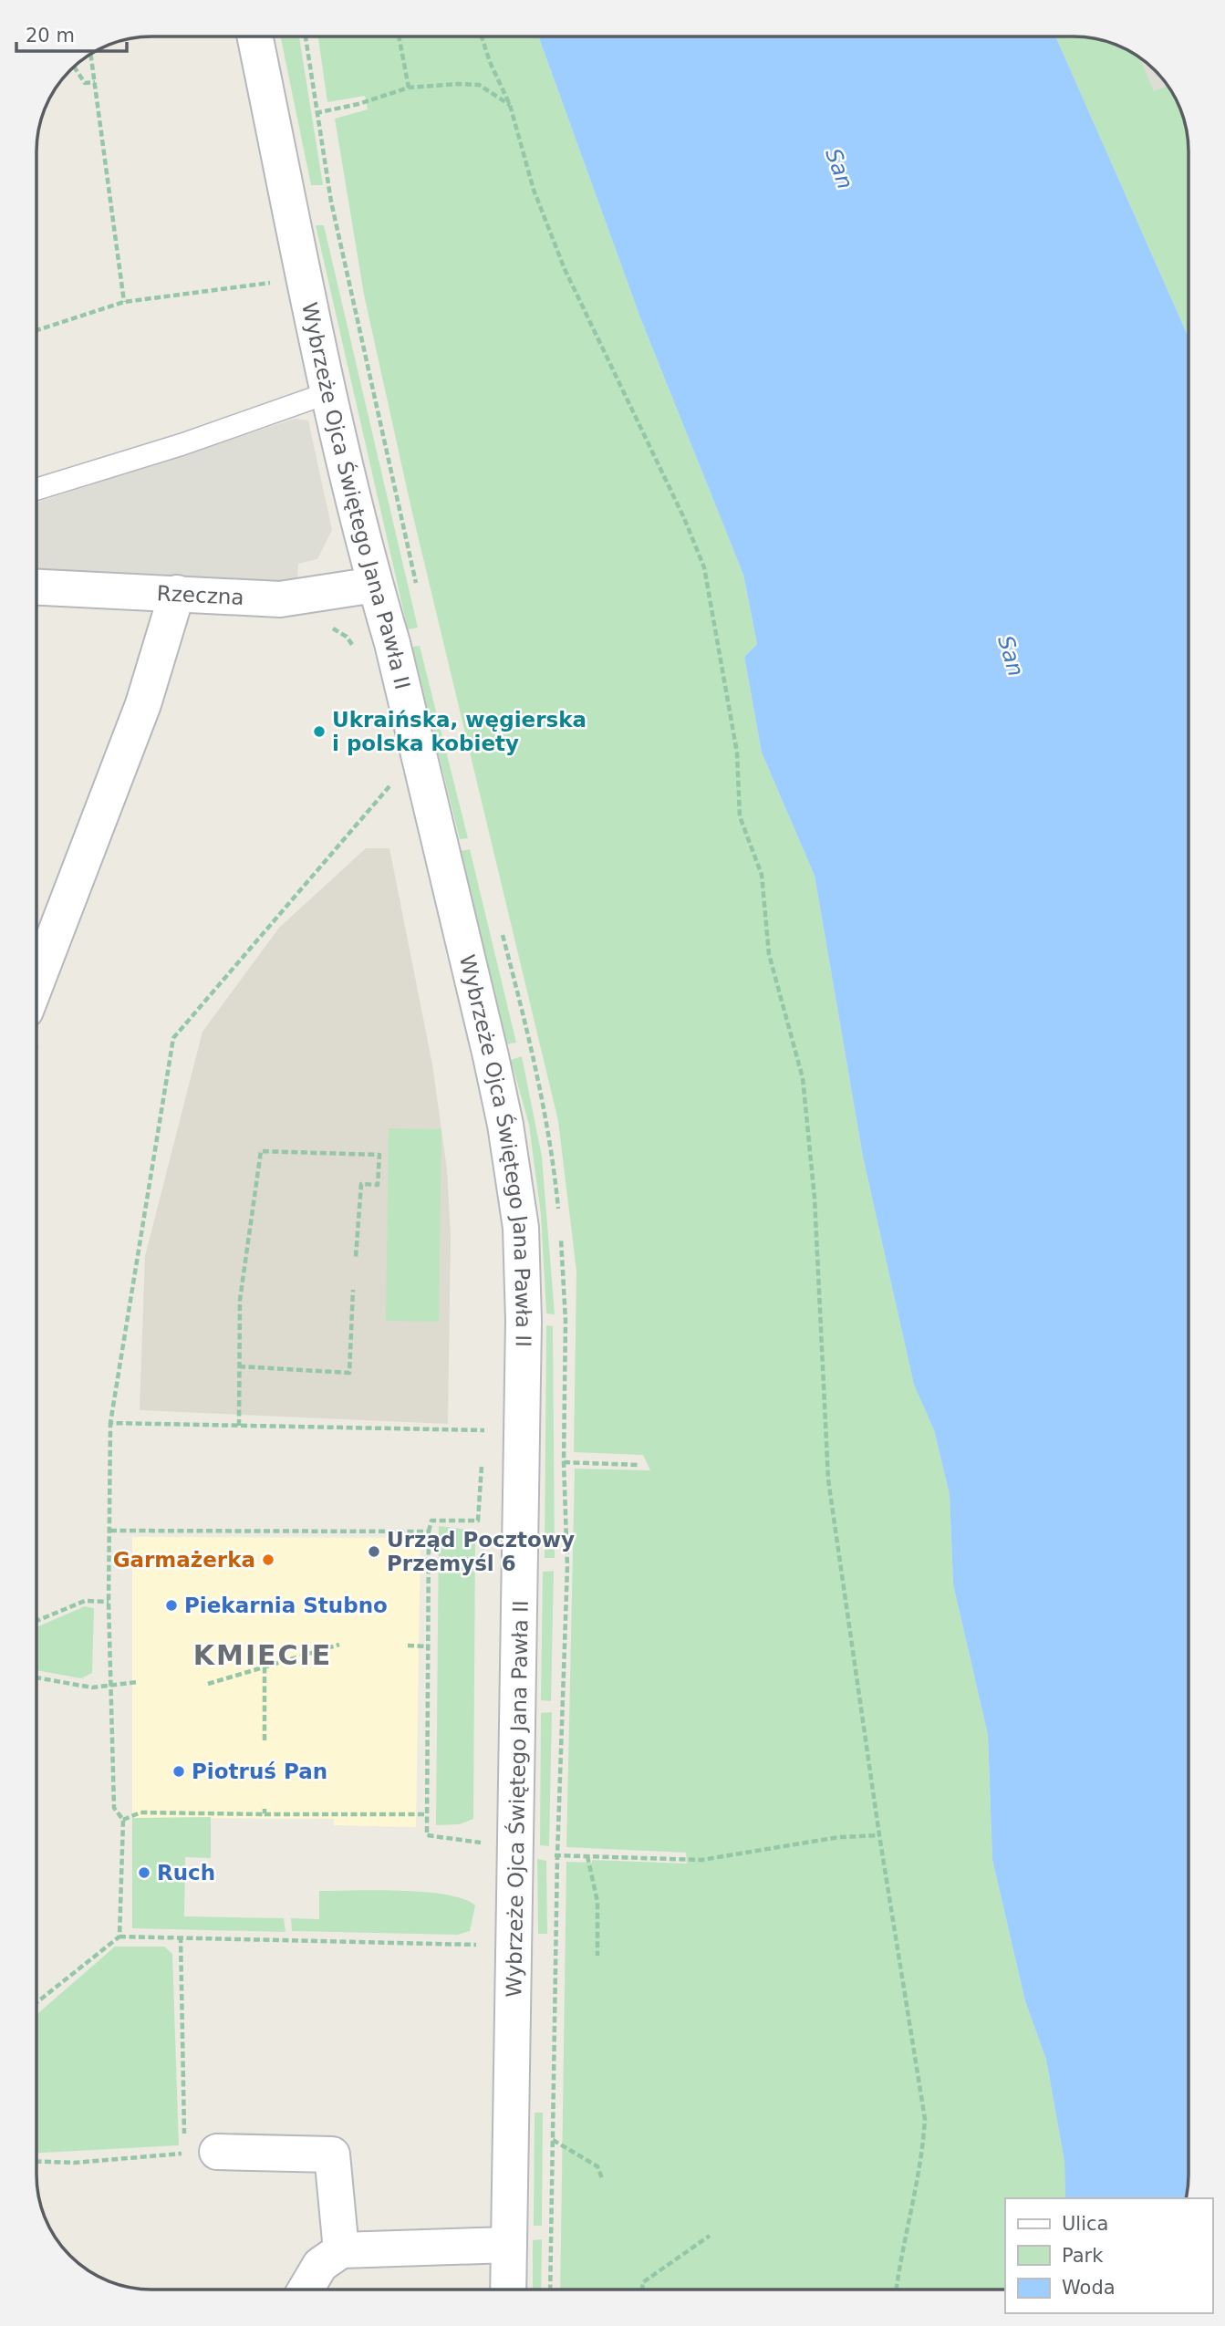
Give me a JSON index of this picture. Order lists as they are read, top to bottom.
{
  "streets": {
    "street": ["Wybrzeże Ojca Świętego Jana Pawła II", "Rzeczna"]
  },
  "crossings": [
    ["Wybrzeże Ojca Świętego Jana Pawła II", "Rzeczna"]
  ],
  "districts": ["KMIECIE"],
  "water": ["San"],
  "places": [
    "Ukraińska, węgierska i polska kobiety",
    "Urząd Pocztowy Przemyśl 6",
    "Garmażerka",
    "Piekarnia Stubno",
    "Piotruś Pan",
    "Ruch"
  ],
  "legend": ["Ulica", "Park", "Woda"],
  "scale_bar": "20 m"
}
